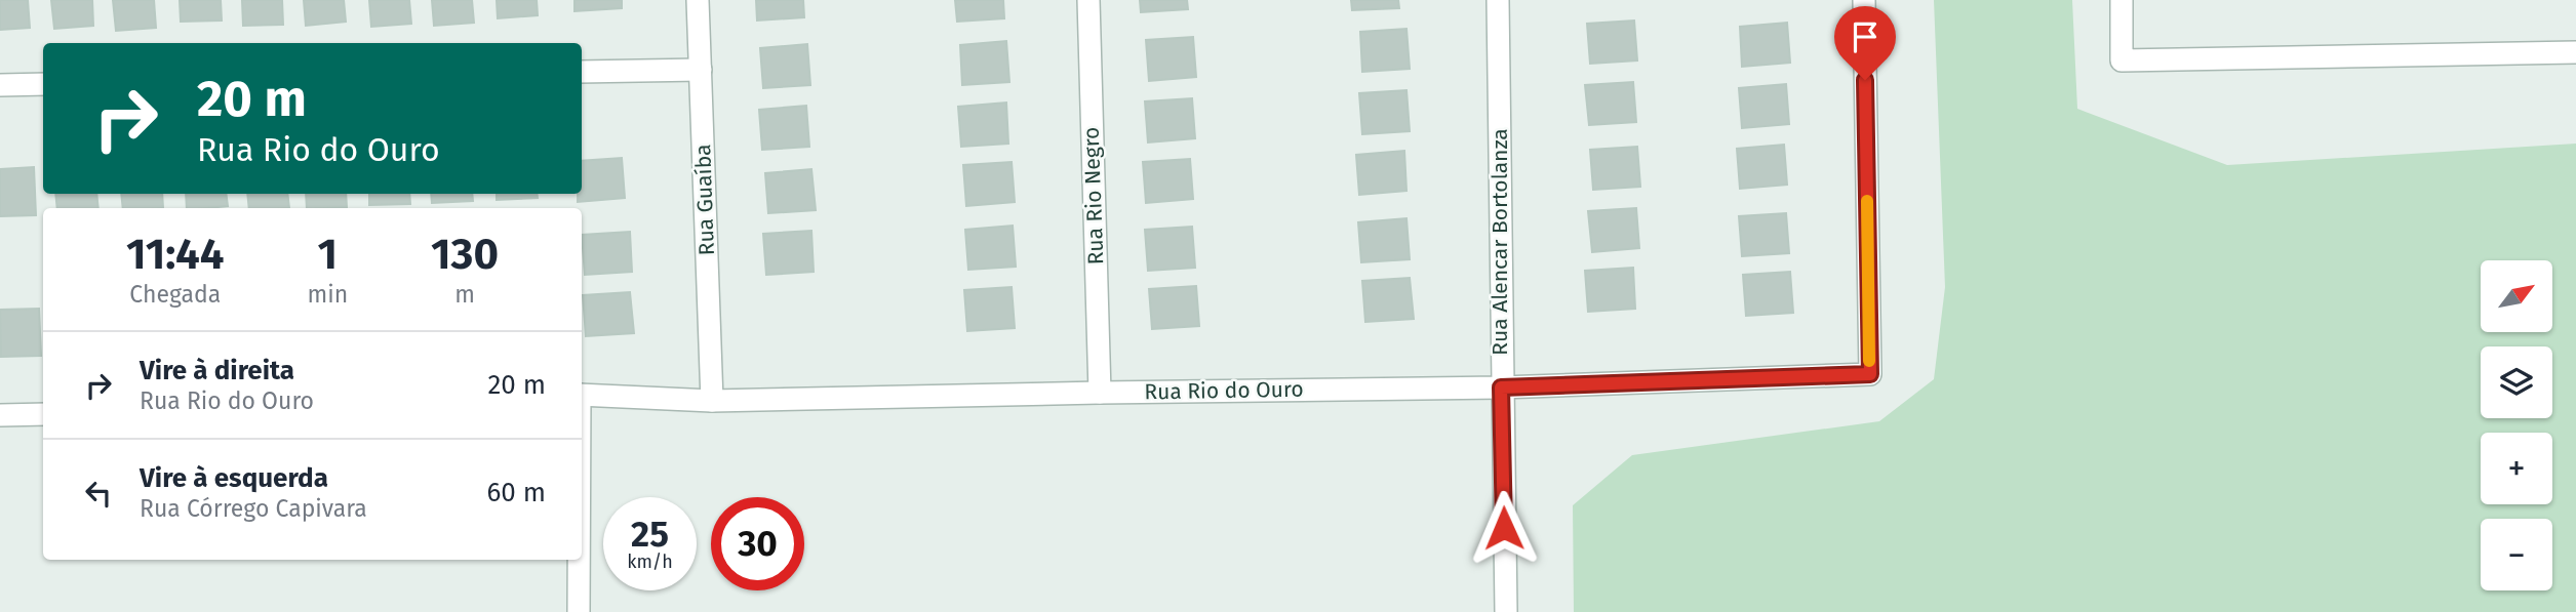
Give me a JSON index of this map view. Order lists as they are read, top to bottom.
{
  "streets": {
    "street": [
      "Rua Rio Negro",
      "Rua Guaíba",
      "Rua Alencar Bortolanza",
      "Rua Rio do Ouro"
    ]
  },
  "crossings": [
    ["Rua Rio Negro", "Rua Rio do Ouro"],
    ["Rua Guaíba", "Rua Rio do Ouro"],
    ["Rua Alencar Bortolanza", "Rua Rio do Ouro"]
  ],
  "north": "top right",
  "page": {
    "turn": ["20 m", "Rua Rio do Ouro"],
    "eta": [
      "11:44",
      "Chegada",
      "1",
      "min",
      "130",
      "m"
    ],
    "map_buttons": ["+", "−"],
    "list": [
      {
        "name": "Vire à direita",
        "note": "Rua Rio do Ouro",
        "value": "20 m"
      },
      {
        "name": "Vire à esquerda",
        "note": "Rua Córrego Capivara",
        "value": "60 m"
      }
    ],
    "speed": "25 km/h",
    "limit": "30"
  }
}
